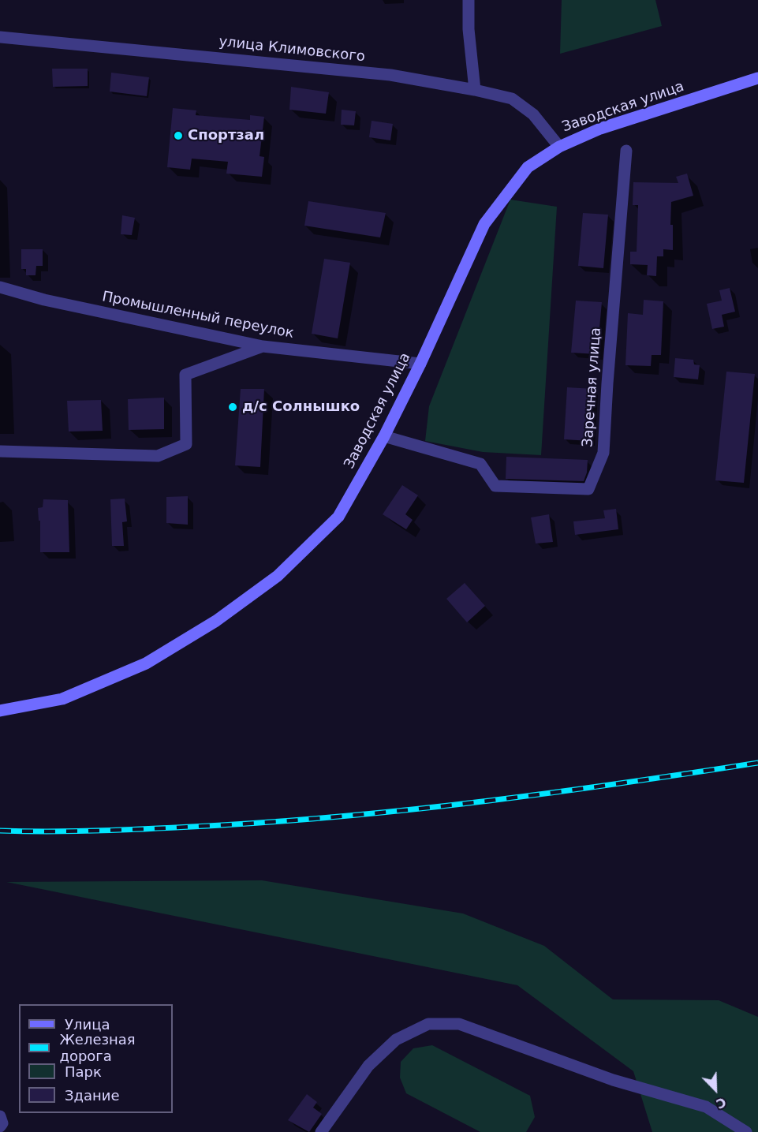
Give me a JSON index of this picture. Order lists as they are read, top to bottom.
{
  "streets": {
    "main road": ["Заводская улица"],
    "street": ["улица Климовского", "Промышленный переулок", "Заречная улица"]
  },
  "crossings": [
    ["улица Климовского", "Заводская улица"],
    ["Заводская улица", "Промышленный переулок"],
    ["Заводская улица", "Заречная улица"]
  ],
  "places": ["Спортзал", "д/с Солнышко"],
  "legend": [
    "Улица",
    "Железная дорога",
    "Парк",
    "Здание"
  ],
  "north": "bottom right"
}
